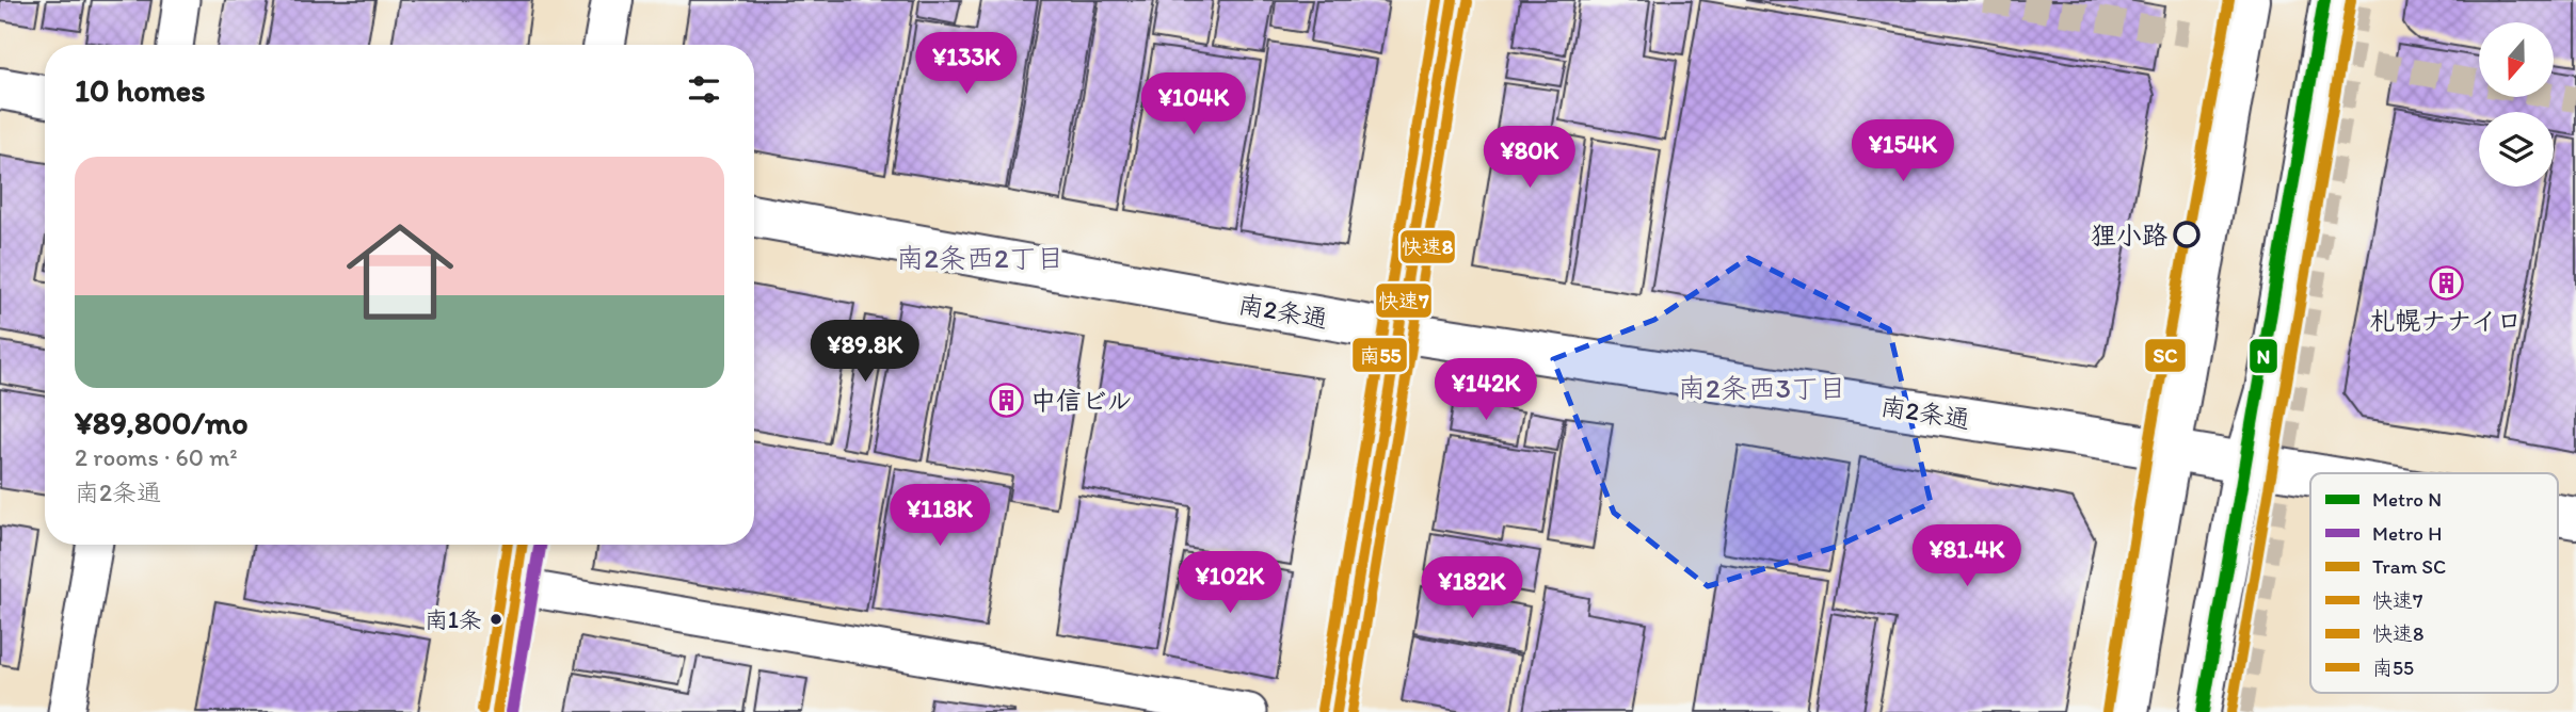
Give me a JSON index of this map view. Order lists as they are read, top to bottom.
{
  "streets": {
    "main road": ["南2条通"]
  },
  "districts": ["南2条西2丁目", "南2条西3丁目"],
  "places": {
    "other": ["狸小路", "南1条"],
    "building": ["札幌ナナイロ", "中信ビル"]
  },
  "lines": [
    "metro line N",
    "tram line SC",
    "transit line 快速7",
    "transit line 南55",
    "transit line 快速8",
    "metro line H"
  ],
  "legend": [
    "Metro N",
    "Metro H",
    "Tram SC",
    "快速7",
    "快速8",
    "南55"
  ],
  "north": "bottom",
  "page": {
    "price": [
      "¥133K",
      "¥104K",
      "¥154K",
      "¥80K",
      "¥89.8K",
      "¥142K",
      "¥118K",
      "¥81.4K",
      "¥102K",
      "¥182K"
    ],
    "heading": "10 homes",
    "list": [
      {
        "name": "¥89,800/mo",
        "note": "2 rooms · 60 m² · 南2条通"
      }
    ]
  }
}
